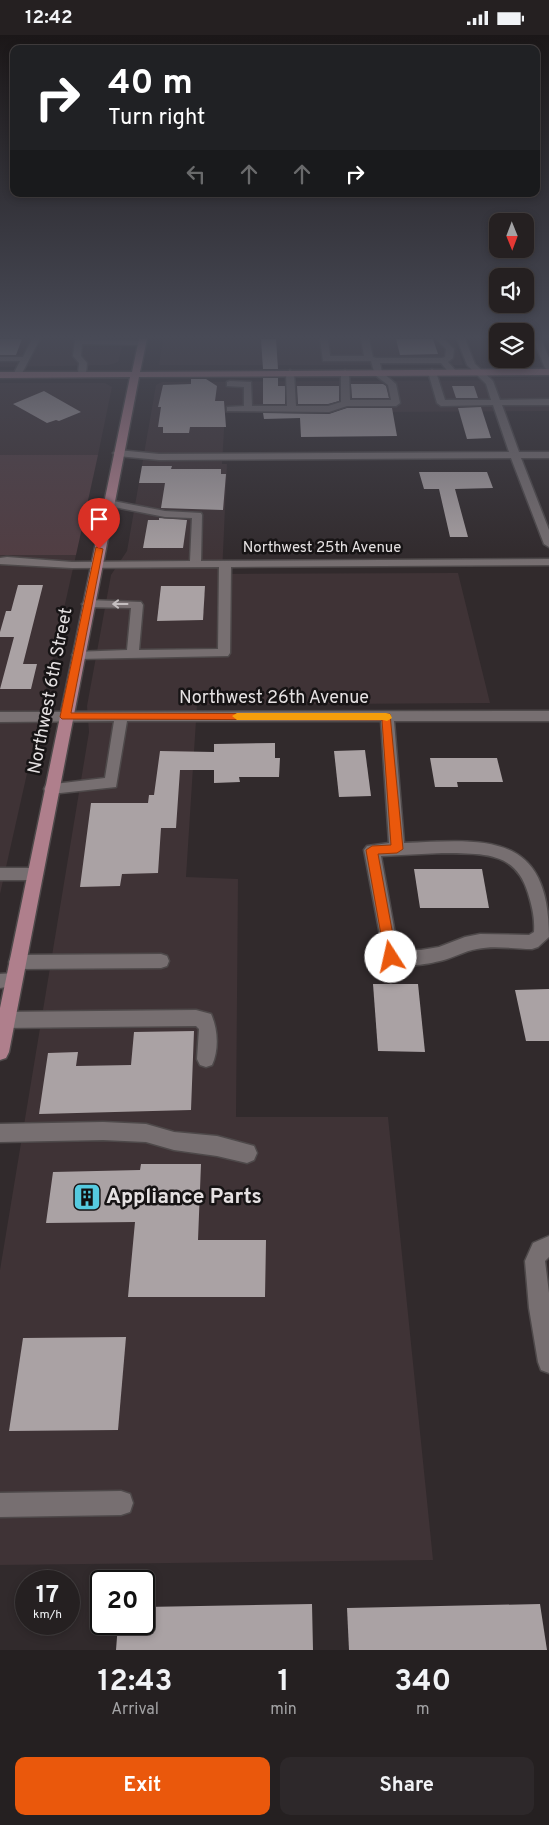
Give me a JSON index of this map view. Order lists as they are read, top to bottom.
{
  "streets": {
    "main road": ["Northwest 6th Street"],
    "street": ["Northwest 25th Avenue", "Northwest 26th Avenue"]
  },
  "crossings": [
    ["Northwest 25th Avenue", "Northwest 6th Street"],
    ["Northwest 6th Street", "Northwest 26th Avenue"]
  ],
  "places": {
    "building": ["Appliance Parts"]
  },
  "north": "bottom",
  "page": {
    "status": "12:42",
    "turn": ["40 m", "Turn right"],
    "speed": "17 km/h",
    "limit": "20",
    "eta": [
      "12:43",
      "Arrival",
      "1",
      "min",
      "340",
      "m"
    ],
    "buttons": ["Exit", "Share"]
  }
}
